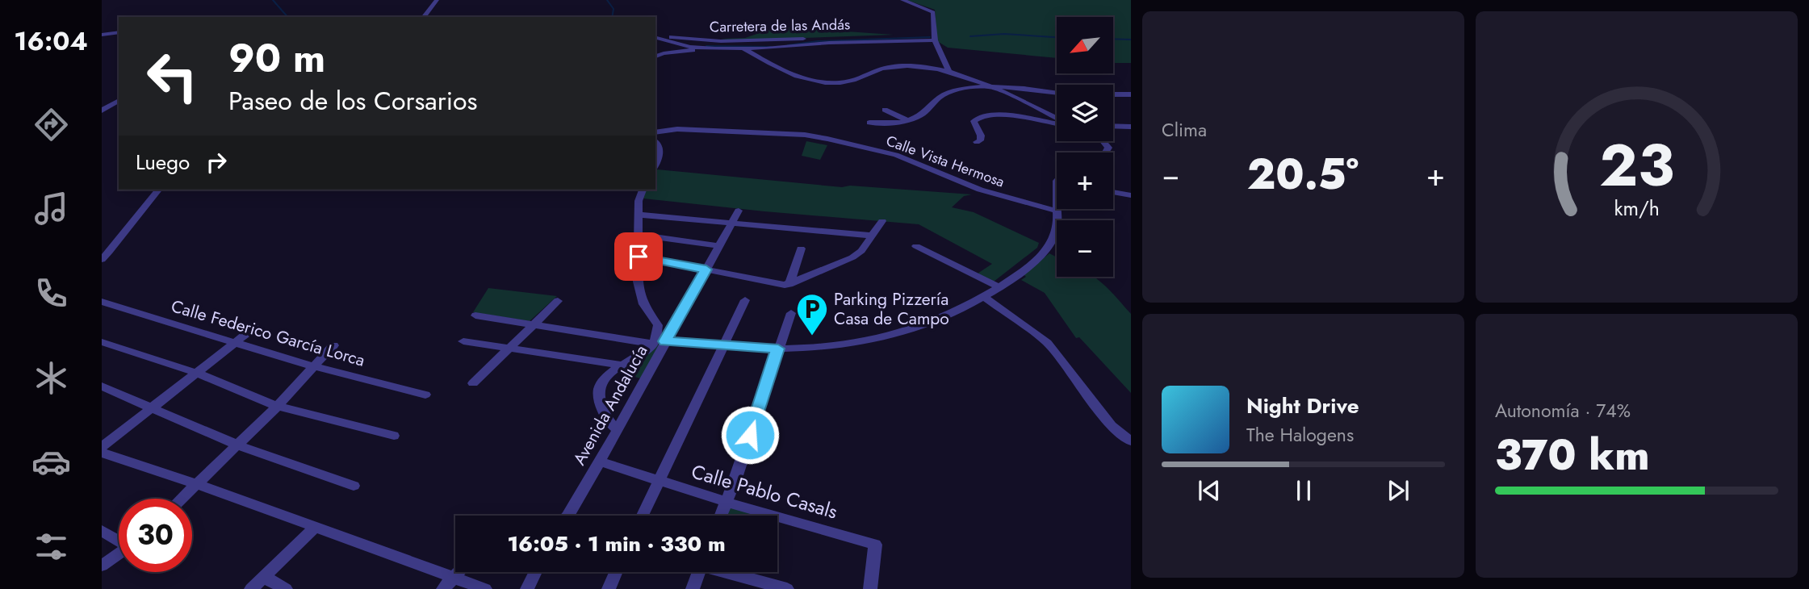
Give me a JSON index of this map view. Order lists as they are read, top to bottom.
{
  "streets": {
    "street": [
      "Carretera de las Andás",
      "Calle Vista Hermosa",
      "Calle Federico García Lorca",
      "Avenida Andalucía",
      "Calle Pablo Casals"
    ]
  },
  "crossings": [
    ["Avenida Andalucía", "Calle Pablo Casals"]
  ],
  "places": {
    "parking": ["Parking Pizzería Casa de Campo"]
  },
  "north": "bottom left",
  "page": {
    "tabs": "16:04",
    "tile": [
      "Clima",
      ["Autonomía · 74%", "370 km"]
    ],
    "map_buttons": ["+", "−"],
    "turn": ["90 m", "Paseo de los Corsarios"],
    "then": "Luego",
    "heat": ["−", "20.5°", "+"],
    "song": ["Night Drive", "The Halogens"],
    "limit": "30",
    "trip": "16:05 · 1 min · 330 m",
    "gauge": ["23", "km/h"]
  }
}
